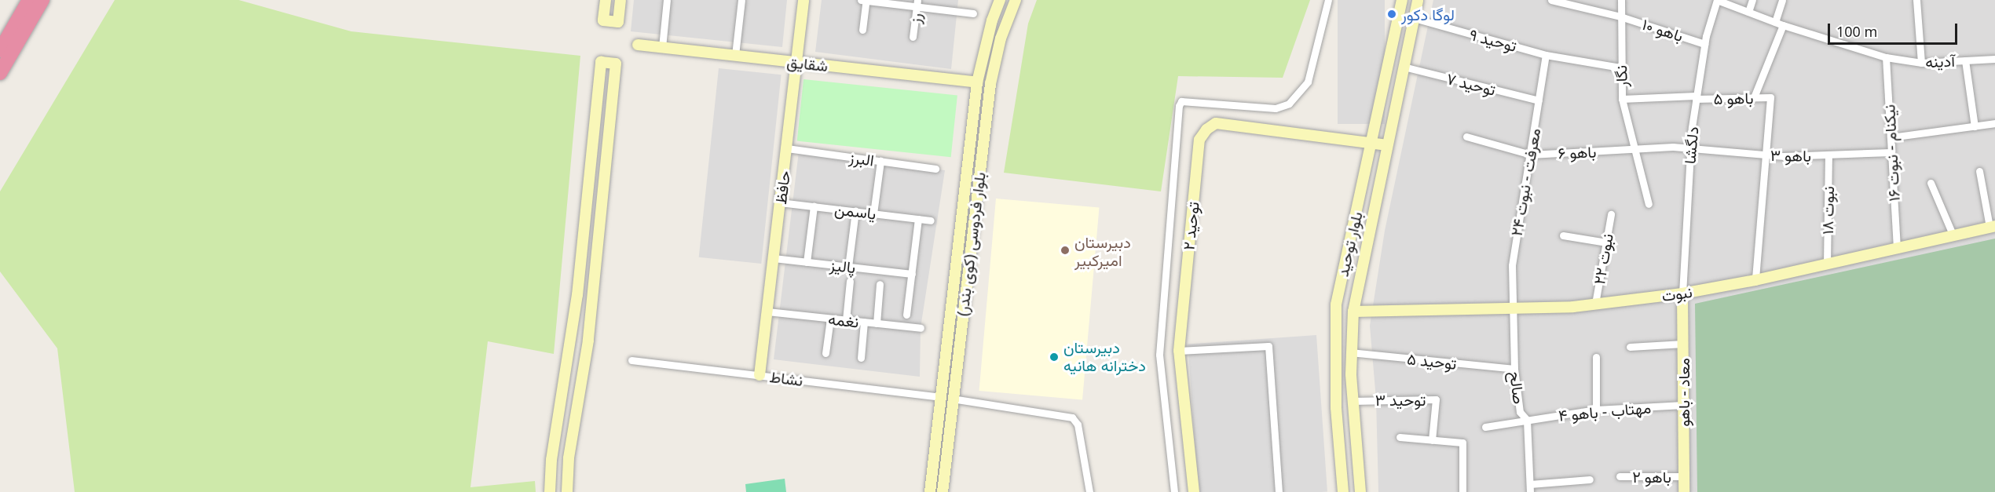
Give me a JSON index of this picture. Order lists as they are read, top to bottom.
{
  "streets": {
    "street": [
      "رز",
      "باهو ۱۰",
      "توحید ۹",
      "آدینه",
      "شقایق",
      "نگار",
      "توحید ۷",
      "باهو ۵",
      "دلگشا",
      "باهو ۶",
      "نیکنام - نبوت ۱۶",
      "باهو ۳",
      "البرز",
      "معرفت - نبوت ۲۴",
      "حافظ",
      "نبوت ۱۸",
      "یاسمن",
      "توحید ۲",
      "بلوار فردوسی (کوی بندر)",
      "بلوار توحید",
      "نبوت ۲۲",
      "پالیز",
      "نبوت",
      "نغمه",
      "توحید ۵",
      "نشاط",
      "صالح",
      "معاد - باهو",
      "توحید ۳",
      "مهتاب - باهو ۴",
      "باهو ۲"
    ]
  },
  "crossings": [
    ["باهو ۱۰", "نگار"],
    ["باهو ۱۰", "دلگشا"],
    ["توحید ۹", "نگار"],
    ["توحید ۹", "معرفت - نبوت ۲۴"],
    ["توحید ۹", "بلوار توحید"],
    ["آدینه", "دلگشا"],
    ["آدینه", "نیکنام - نبوت ۱۶"],
    ["شقایق", "حافظ"],
    ["شقایق", "بلوار فردوسی (کوی بندر)"],
    ["نگار", "باهو ۵"],
    ["نگار", "باهو ۶"],
    ["توحید ۷", "معرفت - نبوت ۲۴"],
    ["توحید ۷", "بلوار توحید"],
    ["باهو ۵", "دلگشا"],
    ["باهو ۵", "باهو ۳"],
    ["دلگشا", "باهو ۶"],
    ["دلگشا", "باهو ۳"],
    ["دلگشا", "نبوت"],
    ["دلگشا", "معاد - باهو"],
    ["باهو ۶", "باهو ۳"],
    ["باهو ۶", "معرفت - نبوت ۲۴"],
    ["نیکنام - نبوت ۱۶", "باهو ۳"],
    ["نیکنام - نبوت ۱۶", "نبوت"],
    ["باهو ۳", "نبوت ۱۸"],
    ["البرز", "حافظ"],
    ["معرفت - نبوت ۲۴", "نبوت"],
    ["معرفت - نبوت ۲۴", "صالح"],
    ["حافظ", "یاسمن"],
    ["حافظ", "پالیز"],
    ["حافظ", "نغمه"],
    ["حافظ", "نشاط"],
    ["نبوت ۱۸", "نبوت"],
    ["توحید ۲", "بلوار توحید"],
    ["بلوار فردوسی (کوی بندر)", "نشاط"],
    ["بلوار توحید", "نبوت"],
    ["بلوار توحید", "توحید ۵"],
    ["بلوار توحید", "توحید ۳"],
    ["نبوت ۲۲", "نبوت"],
    ["نبوت", "صالح"],
    ["نبوت", "معاد - باهو"],
    ["توحید ۵", "صالح"],
    ["صالح", "مهتاب - باهو ۴"],
    ["معاد - باهو", "مهتاب - باهو ۴"],
    ["معاد - باهو", "باهو ۲"]
  ],
  "places": ["لوگا دکور", "دبیرستان امیرکبیر", "دبیرستان دخترانه هانیه"],
  "scale_bar": "100 m"
}
